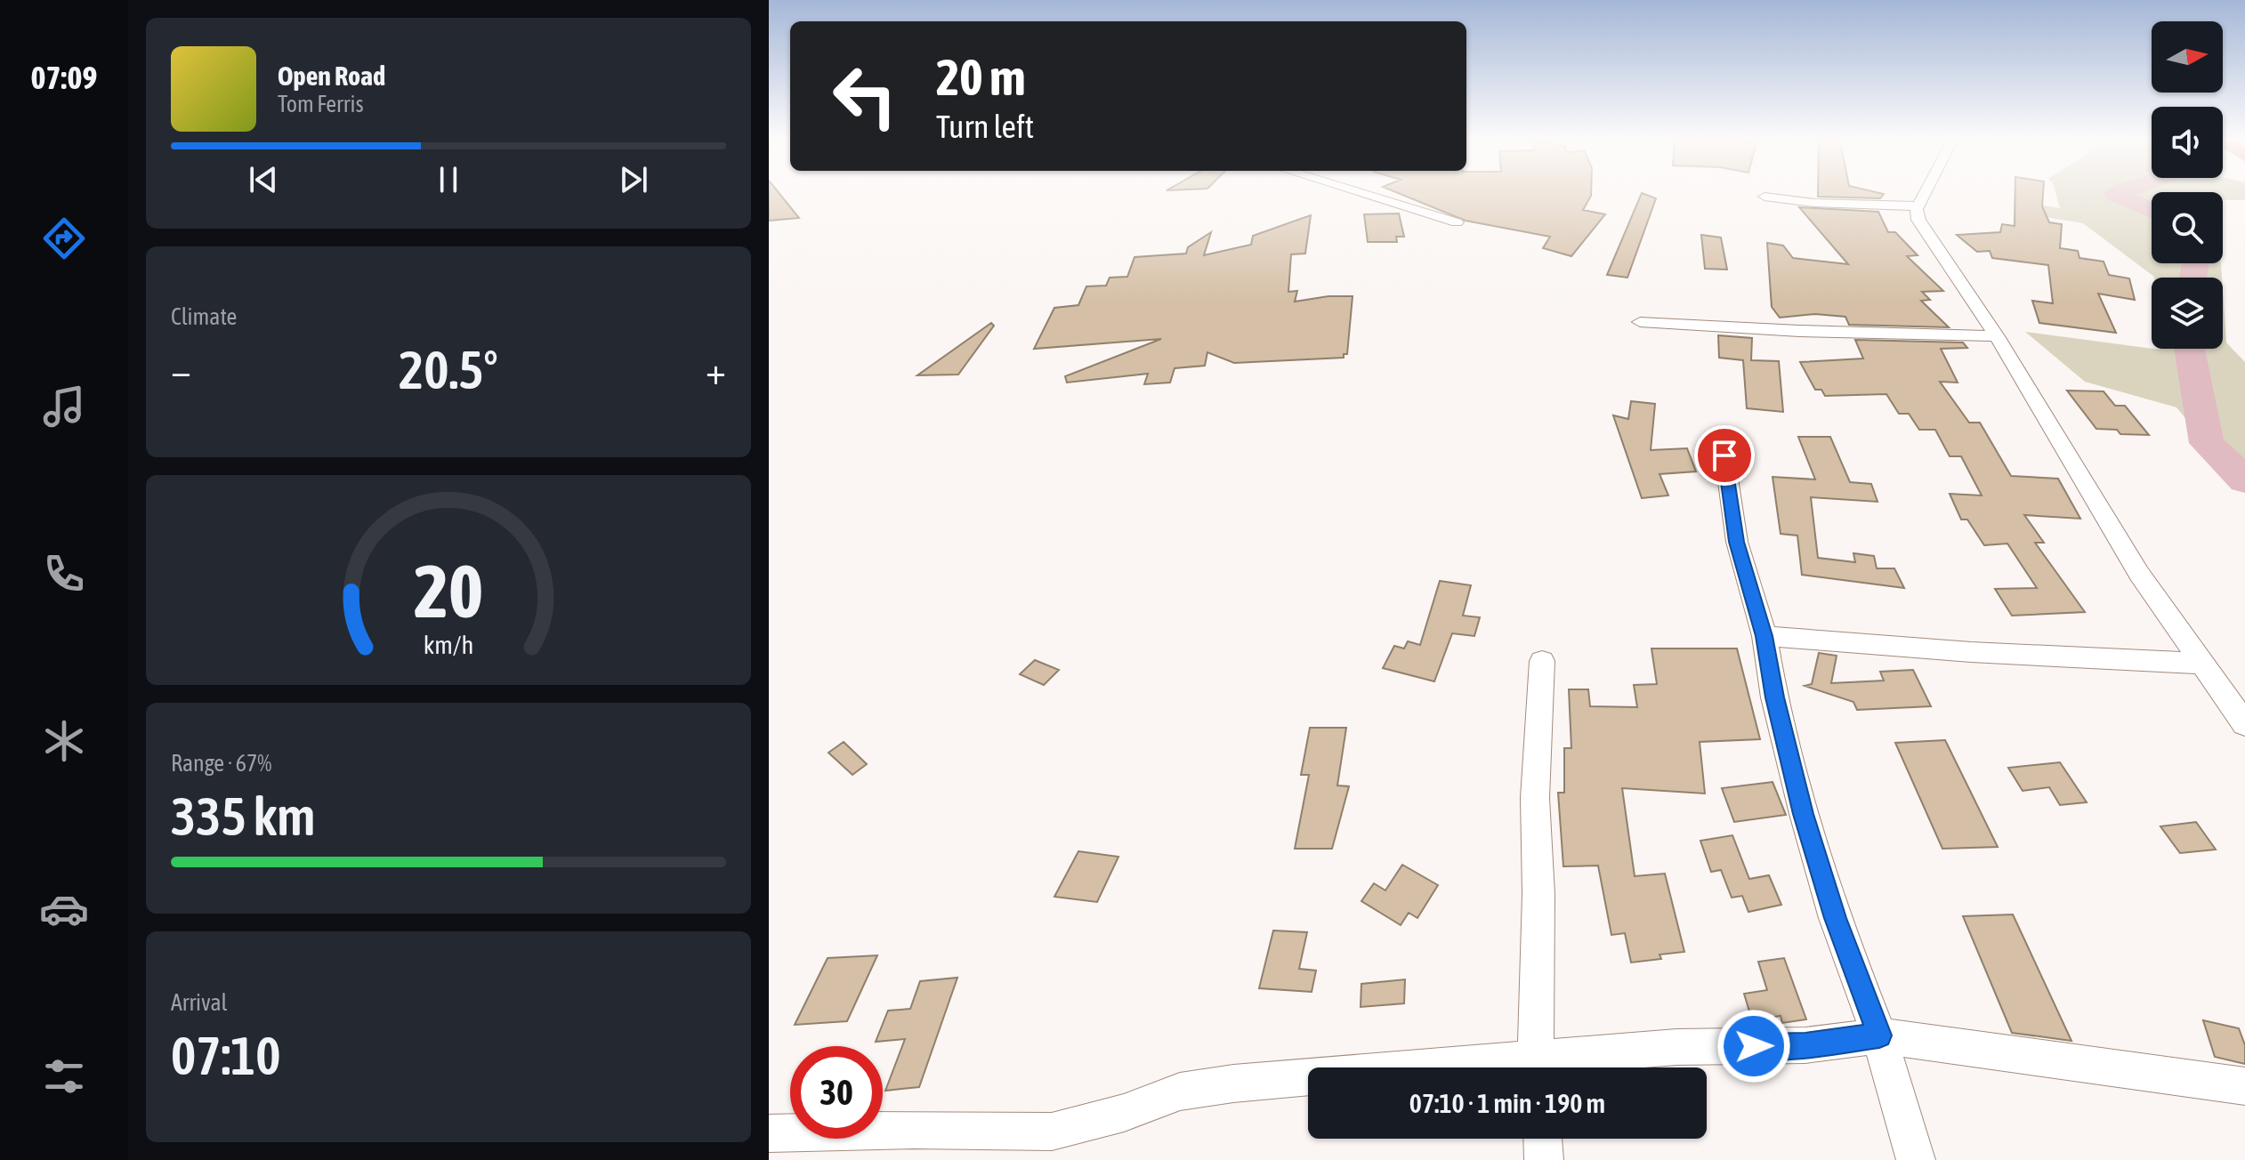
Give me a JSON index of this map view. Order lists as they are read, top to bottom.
{
  "north": "right",
  "page": {
    "tabs": "07:09",
    "turn": ["20 m", "Turn left"],
    "song": ["Open Road", "Tom Ferris"],
    "tile": [
      "Climate",
      ["Range · 67%", "335 km"],
      ["Arrival", "07:10"]
    ],
    "heat": ["−", "20.5°", "+"],
    "limit": "30",
    "trip": "07:10 · 1 min · 190 m",
    "gauge": ["20", "km/h"]
  }
}
